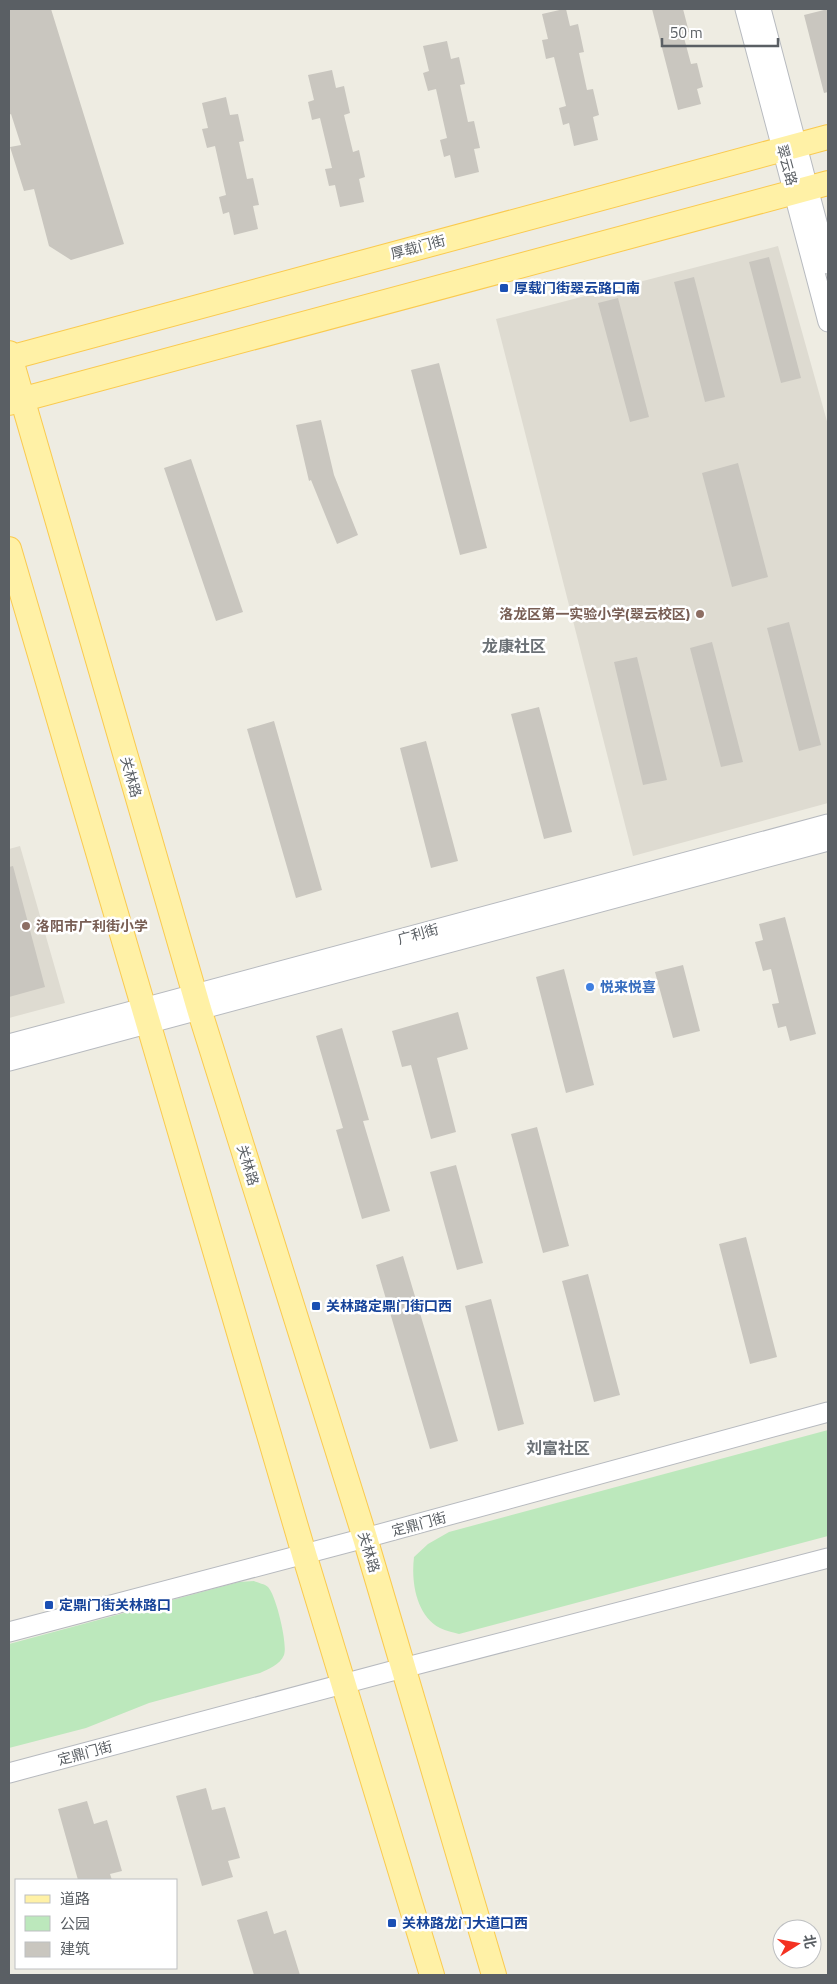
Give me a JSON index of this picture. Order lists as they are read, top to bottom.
{
  "streets": {
    "main road": ["厚载门街", "关林路"],
    "street": ["翠云路", "广利街", "定鼎门街"]
  },
  "crossings": [
    ["翠云路", "厚载门街"],
    ["厚载门街", "关林路"],
    ["关林路", "广利街"],
    ["关林路", "定鼎门街"]
  ],
  "districts": ["龙康社区", "刘富社区"],
  "places": {
    "transit": [
      "厚载门街翠云路口南",
      "关林路定鼎门街口西",
      "定鼎门街关林路口",
      "关林路龙门大道口西"
    ],
    "other": ["洛龙区第一实验小学(翠云校区)", "洛阳市广利街小学", "悦来悦喜"]
  },
  "legend": ["道路", "公园", "建筑"],
  "scale_bar": "50 m",
  "north": "right"
}
